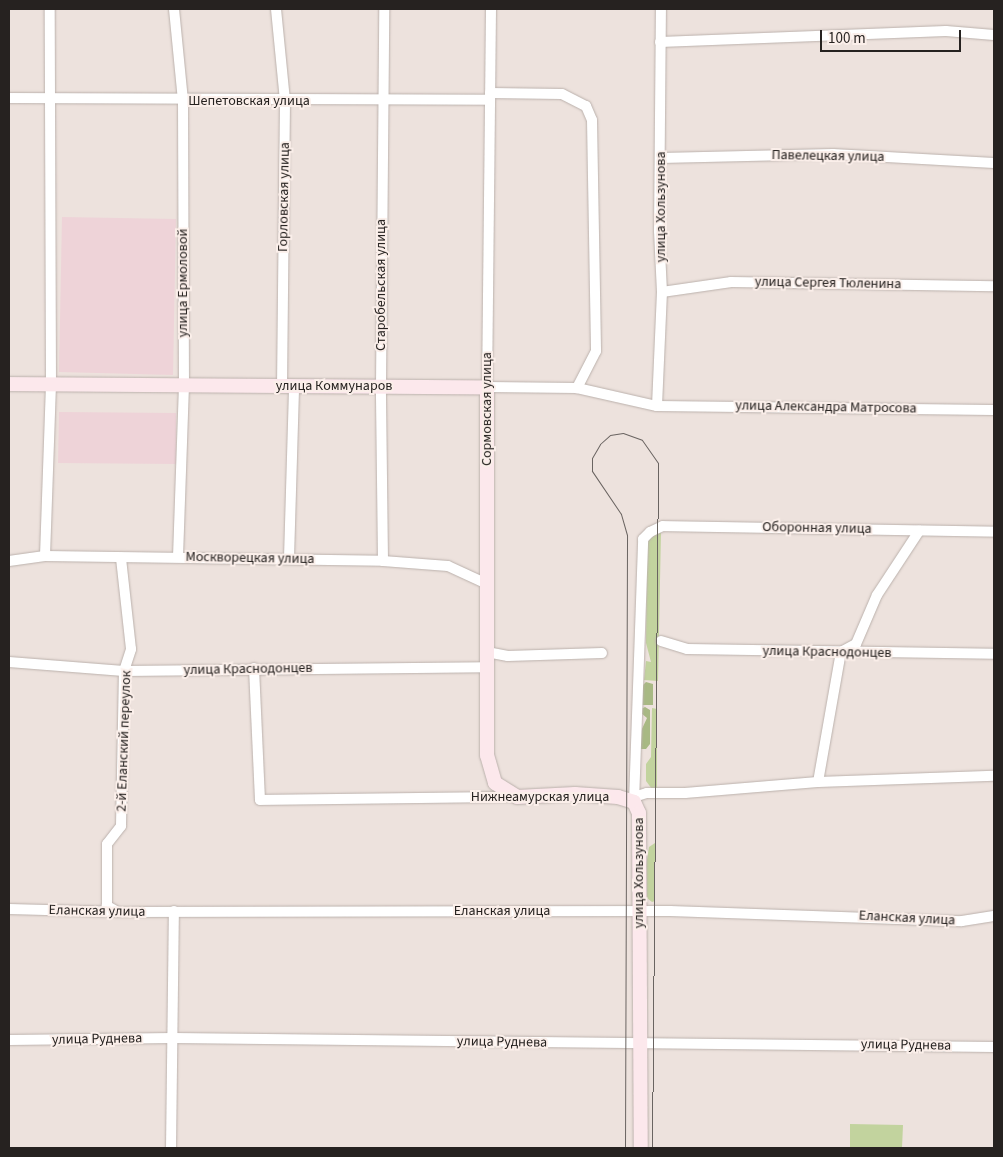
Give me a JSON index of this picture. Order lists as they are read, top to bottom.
{
  "streets": {
    "street": [
      "Шепетовская улица",
      "Павелецкая улица",
      "Горловская улица",
      "улица Хользунова",
      "улица Ермоловой",
      "улица Сергея Тюленина",
      "Старобельская улица",
      "улица Коммунаров",
      "улица Александра Матросова",
      "Сормовская улица",
      "Оборонная улица",
      "Москворецкая улица",
      "улица Краснодонцев",
      "2-й Еланский переулок",
      "Нижнеамурская улица",
      "Еланская улица",
      "улица Руднева"
    ]
  },
  "crossings": [
    ["Шепетовская улица", "Горловская улица"],
    ["Шепетовская улица", "улица Ермоловой"],
    ["Шепетовская улица", "Старобельская улица"],
    ["Шепетовская улица", "улица Коммунаров"],
    ["Шепетовская улица", "Сормовская улица"],
    ["Павелецкая улица", "улица Хользунова"],
    ["Горловская улица", "улица Коммунаров"],
    ["Горловская улица", "Москворецкая улица"],
    ["улица Хользунова", "улица Сергея Тюленина"],
    ["улица Хользунова", "улица Коммунаров"],
    ["улица Хользунова", "улица Александра Матросова"],
    ["улица Хользунова", "Оборонная улица"],
    ["улица Хользунова", "Нижнеамурская улица"],
    ["улица Хользунова", "Еланская улица"],
    ["улица Хользунова", "улица Руднева"],
    ["улица Ермоловой", "улица Коммунаров"],
    ["улица Ермоловой", "Москворецкая улица"],
    ["Старобельская улица", "улица Коммунаров"],
    ["Старобельская улица", "Москворецкая улица"],
    ["улица Коммунаров", "улица Александра Матросова"],
    ["улица Коммунаров", "Сормовская улица"],
    ["Сормовская улица", "Москворецкая улица"],
    ["Сормовская улица", "улица Краснодонцев"],
    ["Сормовская улица", "Нижнеамурская улица"],
    ["Москворецкая улица", "2-й Еланский переулок"],
    ["улица Краснодонцев", "2-й Еланский переулок"],
    ["улица Краснодонцев", "Нижнеамурская улица"],
    ["2-й Еланский переулок", "Еланская улица"]
  ],
  "scale_bar": "100 m"
}
